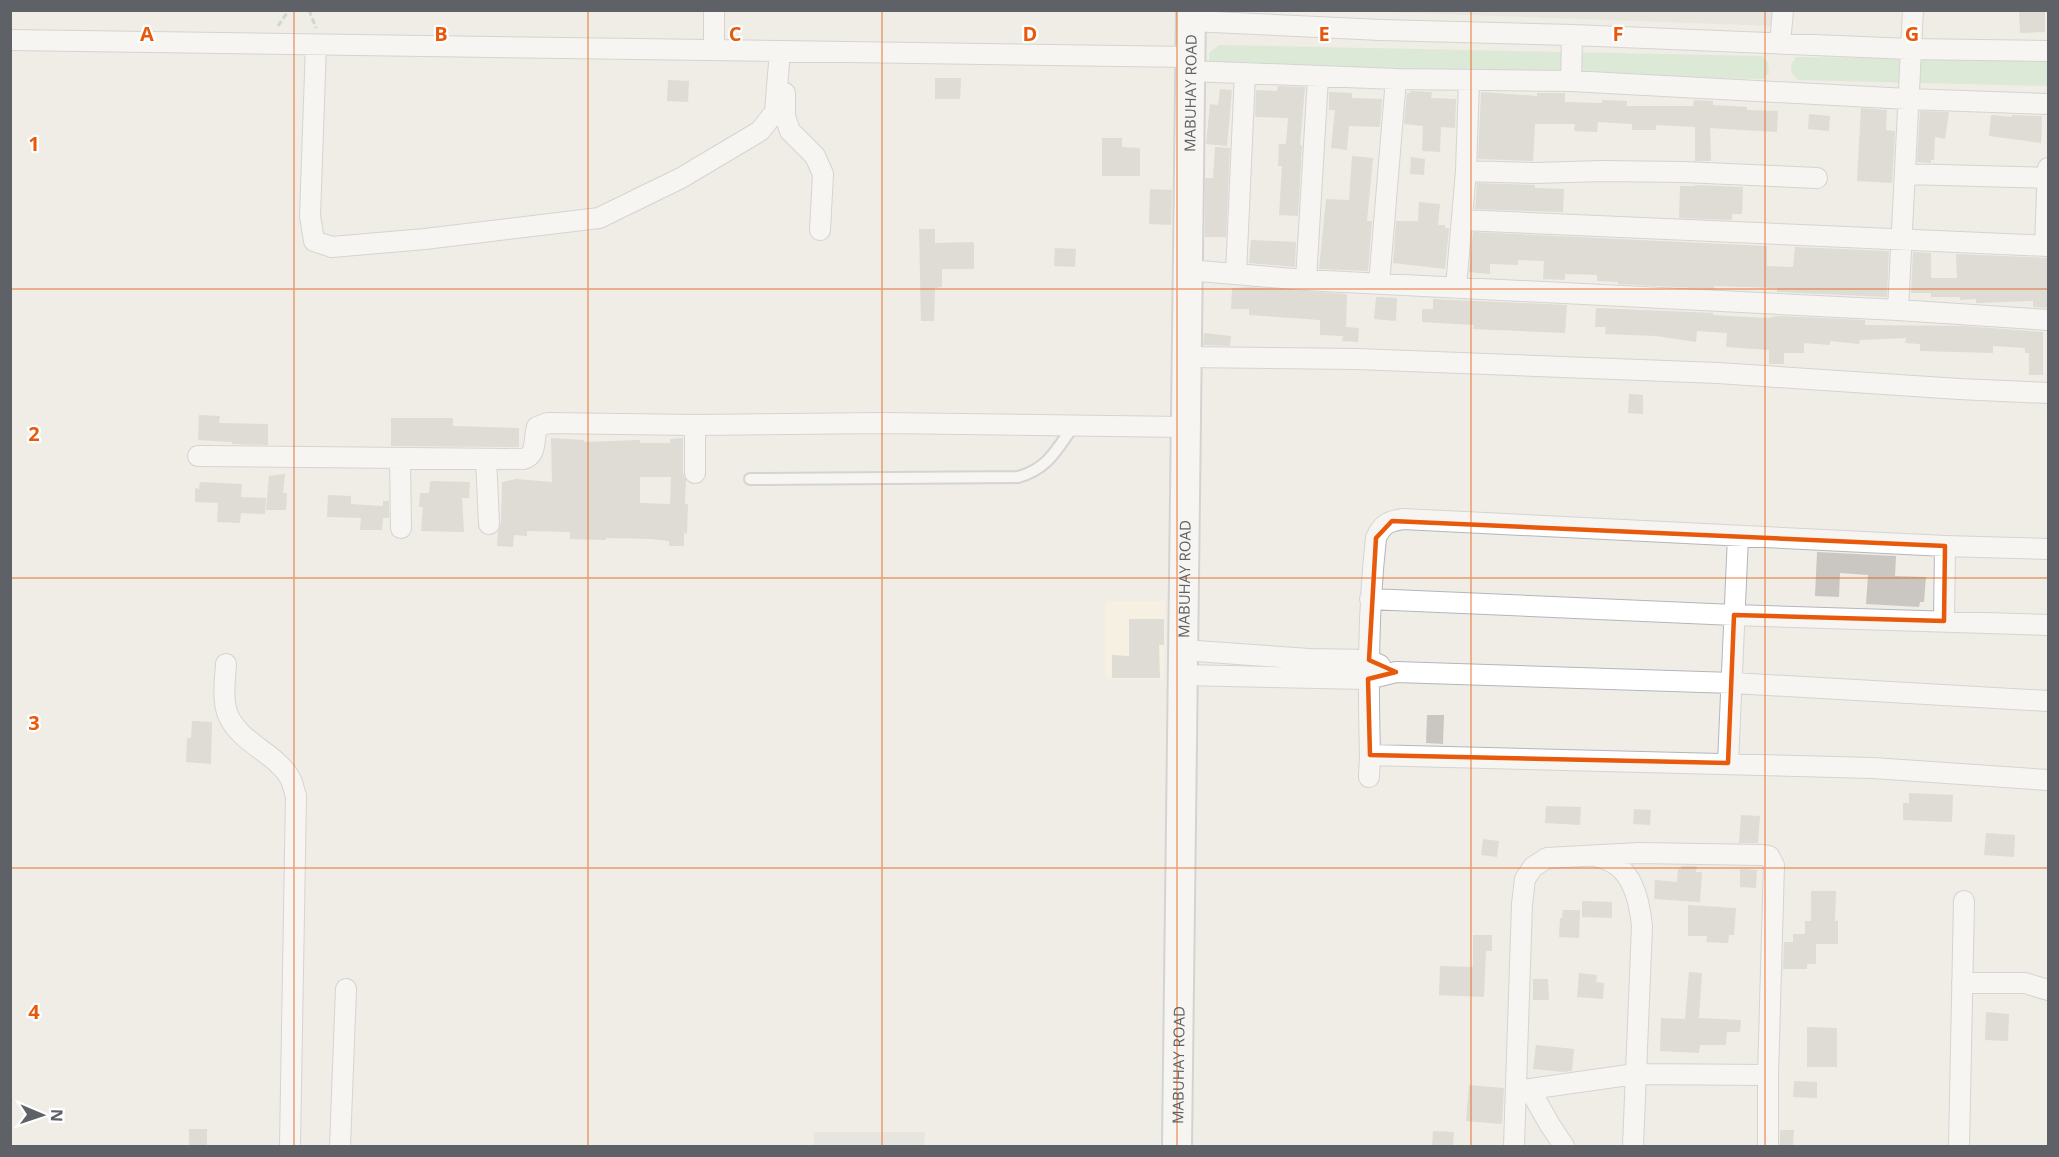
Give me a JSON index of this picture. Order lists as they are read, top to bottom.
{
  "streets": {
    "street": ["MABUHAY ROAD"]
  },
  "north": "right",
  "grid": {
    "columns": [
      "A",
      "B",
      "C",
      "D",
      "E",
      "F",
      "G"
    ],
    "rows": [
      "1",
      "2",
      "3",
      "4"
    ]
  }
}
